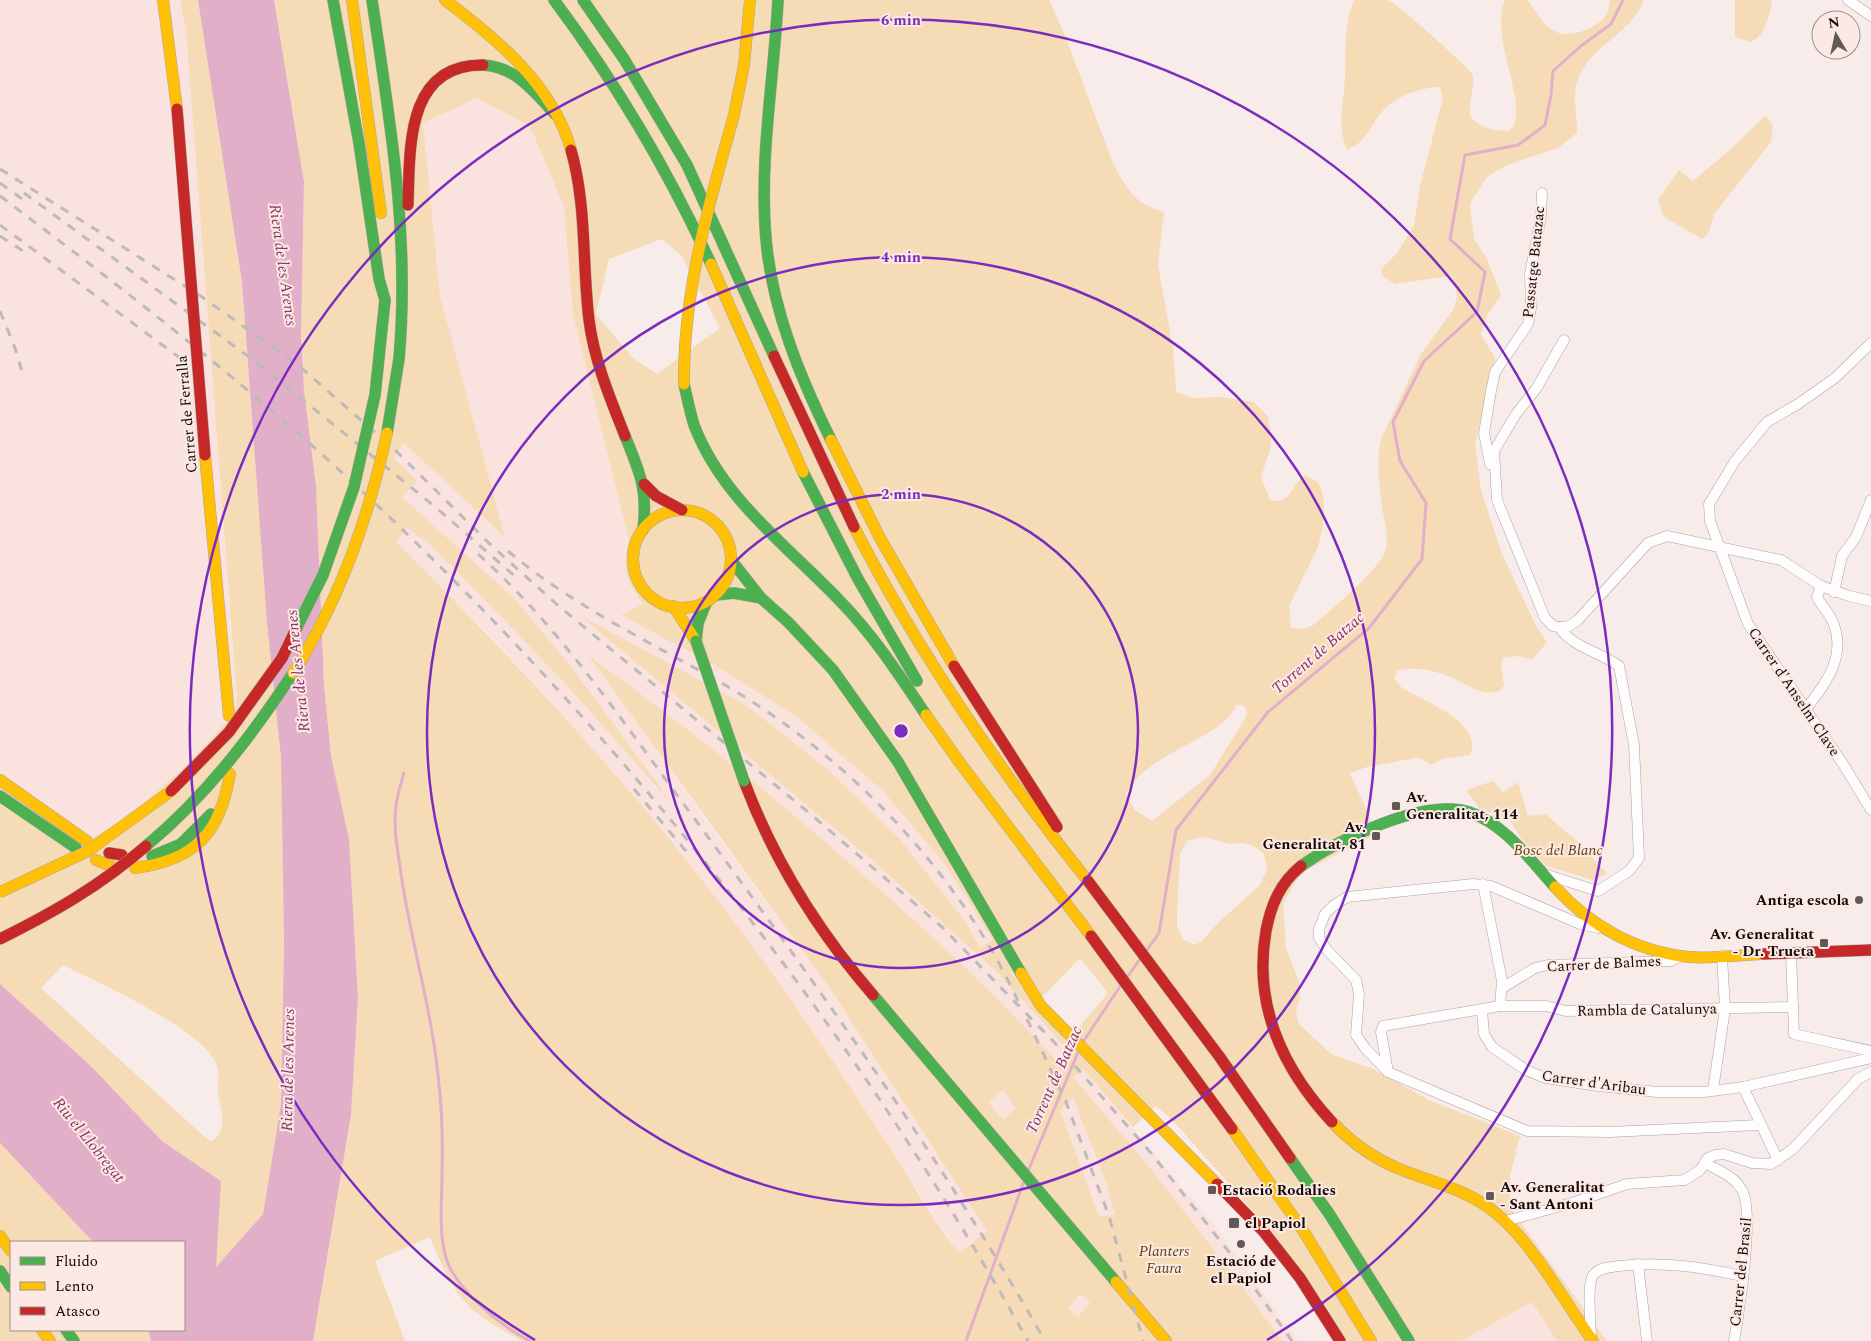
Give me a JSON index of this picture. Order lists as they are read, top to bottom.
{
  "streets": {
    "main road": ["Carrer de Ferralla"],
    "street": [
      "Passatge Batazac",
      "Carrer d'Anselm Clave",
      "Carrer de Balmes",
      "Rambla de Catalunya",
      "Carrer d'Aribau",
      "Carrer del Brasil"
    ]
  },
  "water": ["Riera de les Arenes", "Torrent de Batzac", "Riu el Llobregat"],
  "parks": ["Bosc del Blanc", "Planters Faura"],
  "places": {
    "transit": [
      "Av. Generalitat, 114",
      "Av. Generalitat, 81",
      "Av. Generalitat - Dr. Trueta",
      "Estació Rodalies",
      "Av. Generalitat - Sant Antoni",
      "el Papiol"
    ],
    "other": ["Antiga escola", "Estació de el Papiol"]
  },
  "legend": ["Fluido", "Lento", "Atasco"],
  "north": "top",
  "rings": ["6 min", "4 min", "2 min"]
}
